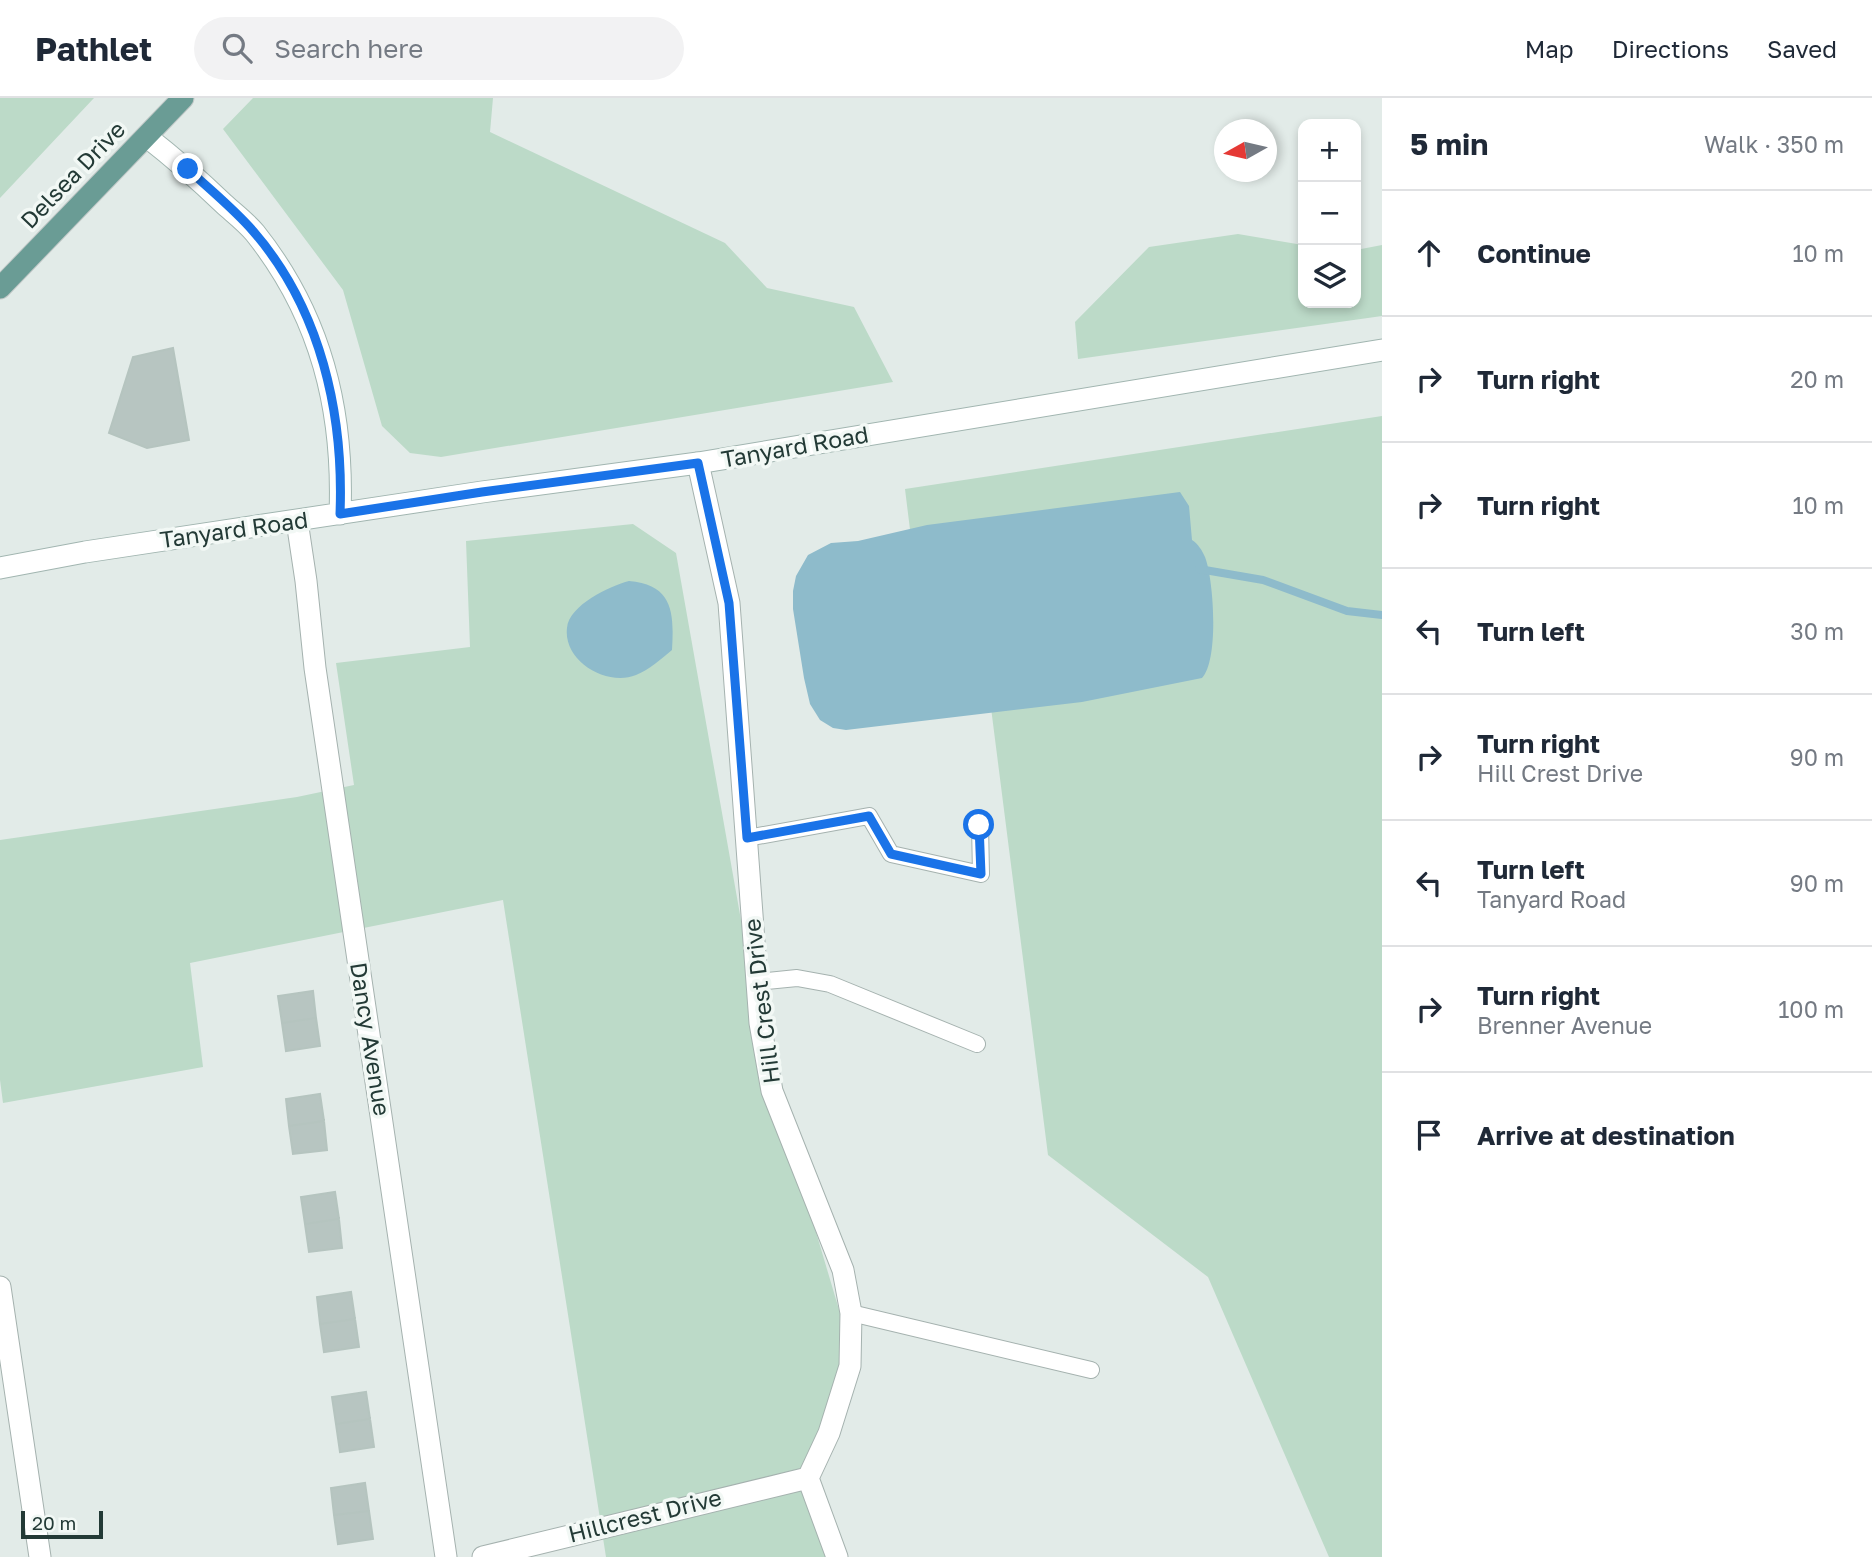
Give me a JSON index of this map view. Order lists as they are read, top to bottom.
{
  "streets": {
    "main road": ["Delsea Drive"],
    "street": [
      "Tanyard Road",
      "Hill Crest Drive",
      "Dancy Avenue",
      "Hillcrest Drive"
    ]
  },
  "crossings": [
    ["Tanyard Road", "Hill Crest Drive"],
    ["Tanyard Road", "Dancy Avenue"],
    ["Hill Crest Drive", "Hillcrest Drive"]
  ],
  "scale_bar": "20 m",
  "north": "left",
  "page": {
    "header": "Pathlet",
    "search": "Search here",
    "nav": ["Map", "Directions", "Saved"],
    "heading": ["5 min", "Walk · 350 m"],
    "map_buttons": ["+", "−"],
    "list": [
      ["Continue", "10 m"],
      ["Turn right", "20 m"],
      ["Turn right", "10 m"],
      ["Turn left", "30 m"],
      ["Turn right", "Hill Crest Drive", "90 m"],
      ["Turn left", "Tanyard Road", "90 m"],
      ["Turn right", "Brenner Avenue", "100 m"],
      "Arrive at destination"
    ],
    "scale": "20 m"
  }
}
